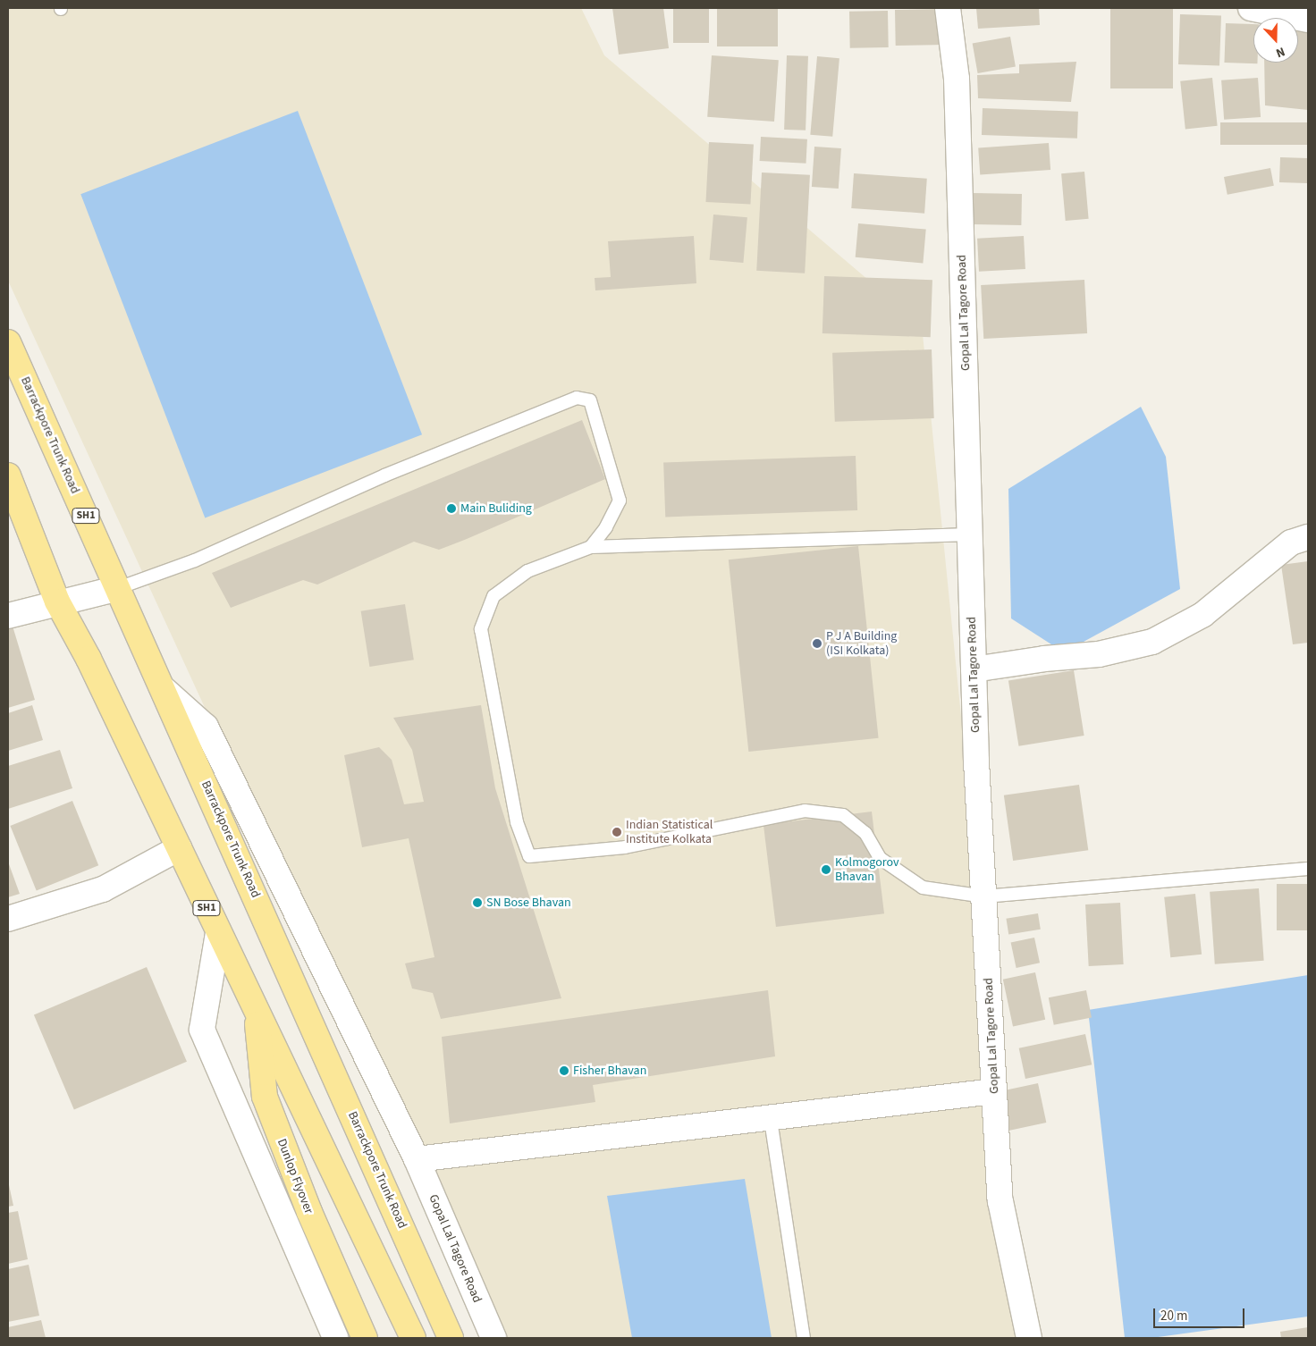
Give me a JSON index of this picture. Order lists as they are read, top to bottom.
{
  "streets": {
    "main road": ["Barrackpore Trunk Road", "SH1", "Dunlop Flyover"],
    "street": ["Gopal Lal Tagore Road"]
  },
  "crossings": [
    ["Gopal Lal Tagore Road", "Barrackpore Trunk Road"],
    ["SH1", "Dunlop Flyover"]
  ],
  "places": [
    "Main Buliding",
    "P J A Building (ISI Kolkata)",
    "Indian Statistical Institute Kolkata",
    "Kolmogorov Bhavan",
    "SN Bose Bhavan",
    "Fisher Bhavan"
  ],
  "scale_bar": "20 m",
  "north": "bottom"
}
